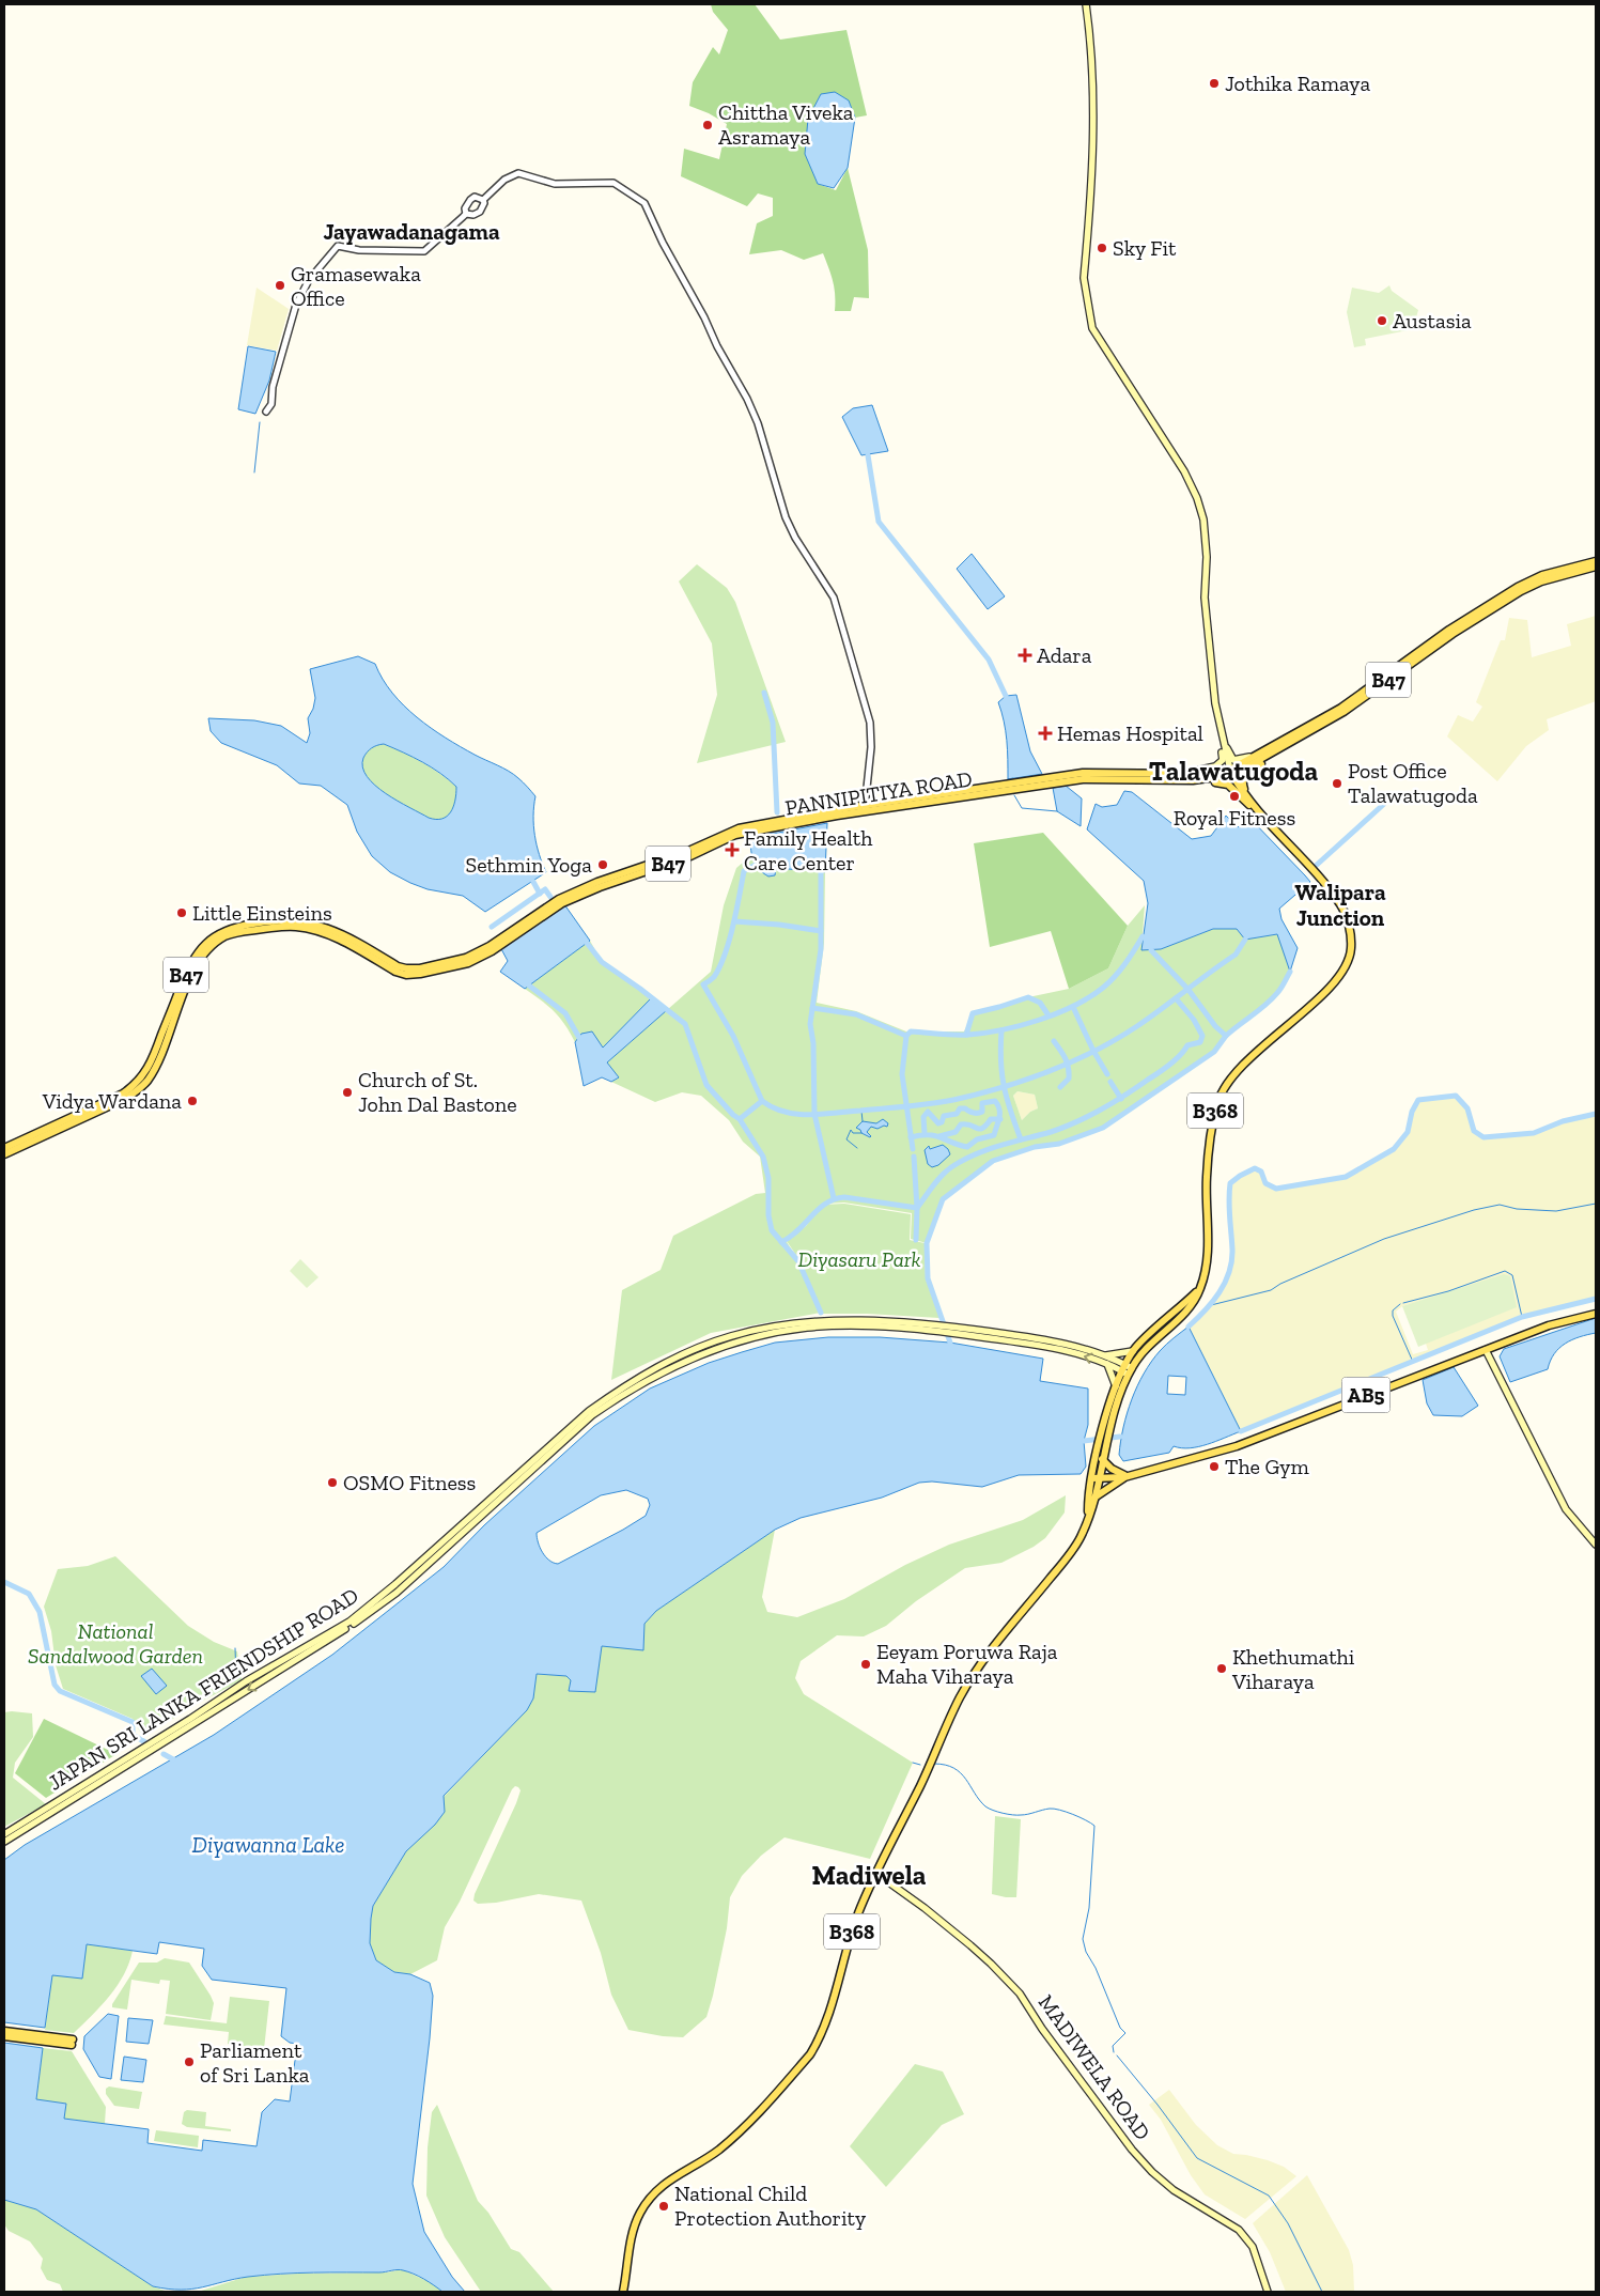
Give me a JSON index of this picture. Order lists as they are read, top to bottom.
{
  "streets": {
    "main road": [
      "B47",
      "PANNIPITIYA ROAD",
      "B368",
      "AB5",
      "JAPAN SRI LANKA FRIENDSHIP ROAD",
      "MADIWELA ROAD"
    ]
  },
  "crossings": [
    ["PANNIPITIYA ROAD", "B368"],
    ["B368", "AB5"],
    ["B368", "JAPAN SRI LANKA FRIENDSHIP ROAD"],
    ["B368", "MADIWELA ROAD"]
  ],
  "districts": [
    "Jayawadanagama",
    "Talawatugoda",
    "Walipara Junction",
    "Madiwela"
  ],
  "water": ["Diyawanna Lake"],
  "parks": ["Diyasaru Park", "National Sandalwood Garden"],
  "places": {
    "other": [
      "Jothika Ramaya",
      "Chittha Viveka Asramaya",
      "Sky Fit",
      "Gramasewaka Office",
      "Austasia",
      "Post Office Talawatugoda",
      "Royal Fitness",
      "Sethmin Yoga",
      "Little Einsteins",
      "Church of St. John Dal Bastone",
      "Vidya Wardana",
      "The Gym",
      "OSMO Fitness",
      "Eeyam Poruwa Raja Maha Viharaya",
      "Khethumathi Viharaya",
      "Parliament of Sri Lanka",
      "National Child Protection Authority"
    ],
    "health": ["Adara", "Hemas Hospital", "Family Health Care Center"]
  }
}
